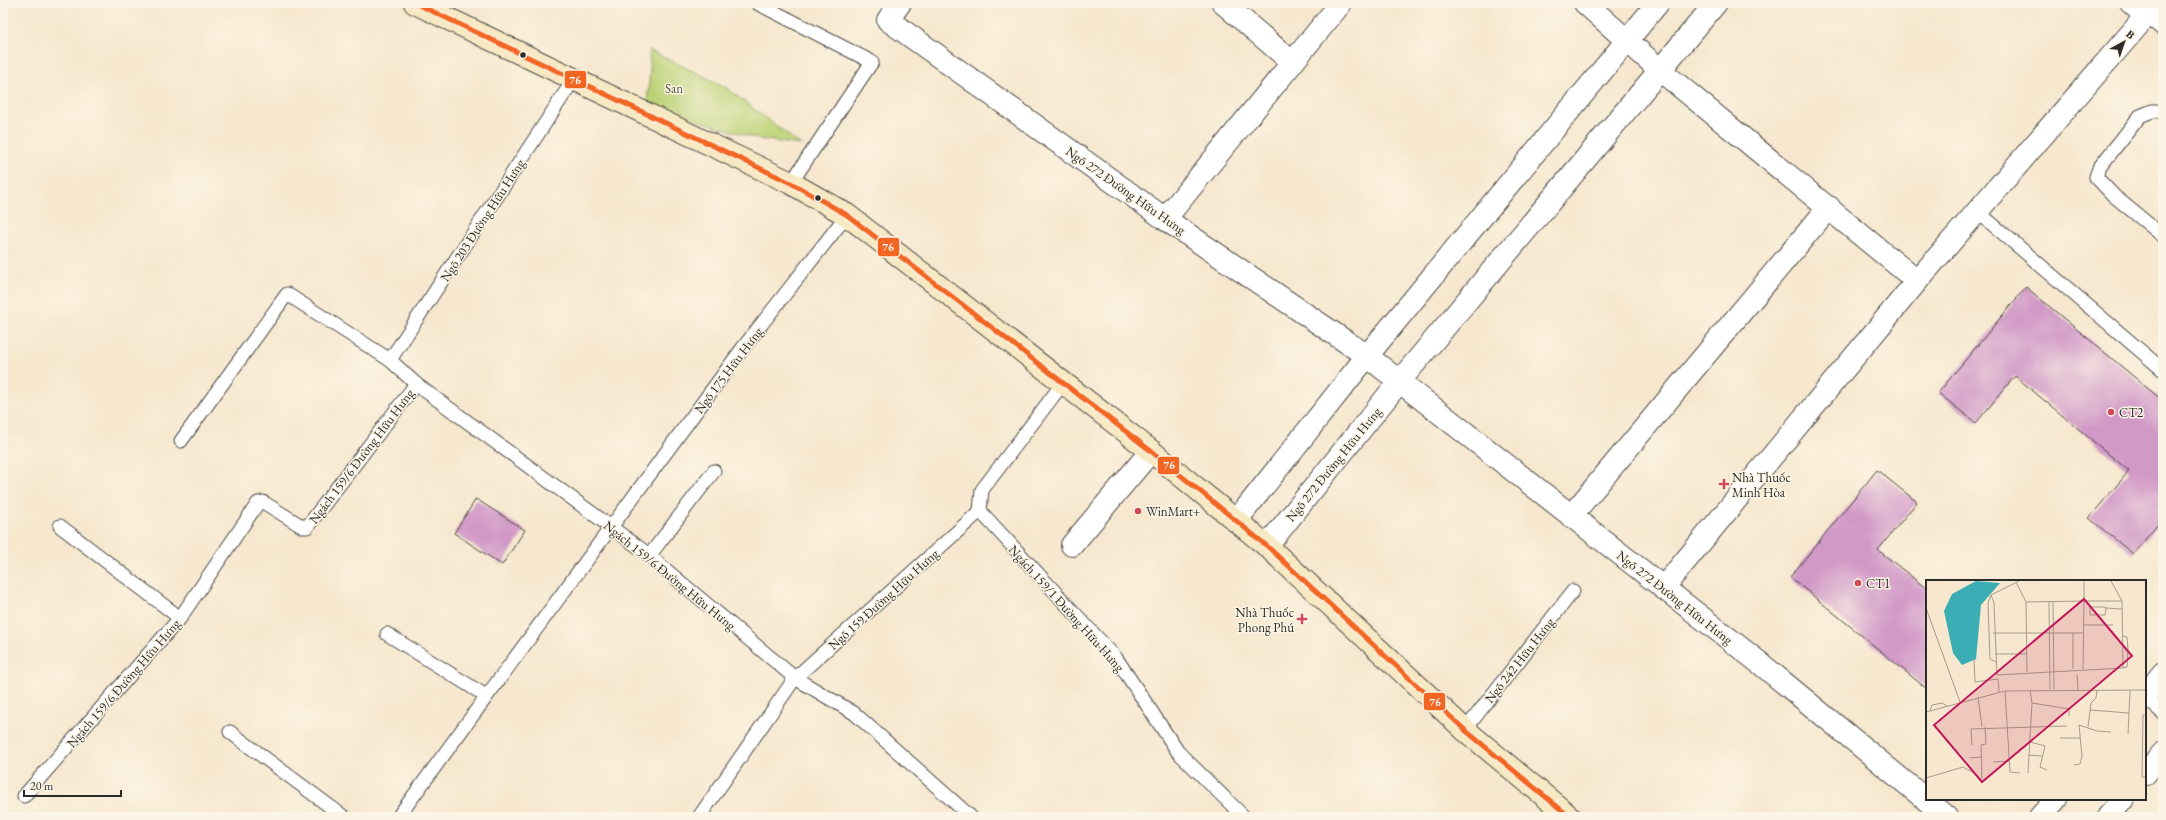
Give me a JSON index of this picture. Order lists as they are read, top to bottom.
{
  "streets": {
    "street": ["Ngõ 272 Đường Hữu Hưng"],
    "lane": [
      "Ngõ 203 Đường Hữu Hưng",
      "Ngõ 175 Hữu Hưng",
      "Ngách 159/6 Đường Hữu Hưng",
      "Ngõ 159 Đường Hữu Hưng",
      "Ngách 159/1 Đường Hữu Hưng",
      "Ngõ 242 Hữu Hưng"
    ]
  },
  "crossings": [
    ["Ngõ 175 Hữu Hưng", "Ngách 159/6 Đường Hữu Hưng"],
    ["Ngách 159/6 Đường Hữu Hưng", "Ngõ 159 Đường Hữu Hưng"],
    ["Ngõ 159 Đường Hữu Hưng", "Ngách 159/1 Đường Hữu Hưng"]
  ],
  "parks": ["San"],
  "places": {
    "other": ["CT2", "WinMart+", "CT1"],
    "health": ["Nhà Thuốc Minh Hòa", "Nhà Thuốc Phong Phú"]
  },
  "lines": ["transit line 76"],
  "scale_bar": "20 m",
  "north": "top right"
}
